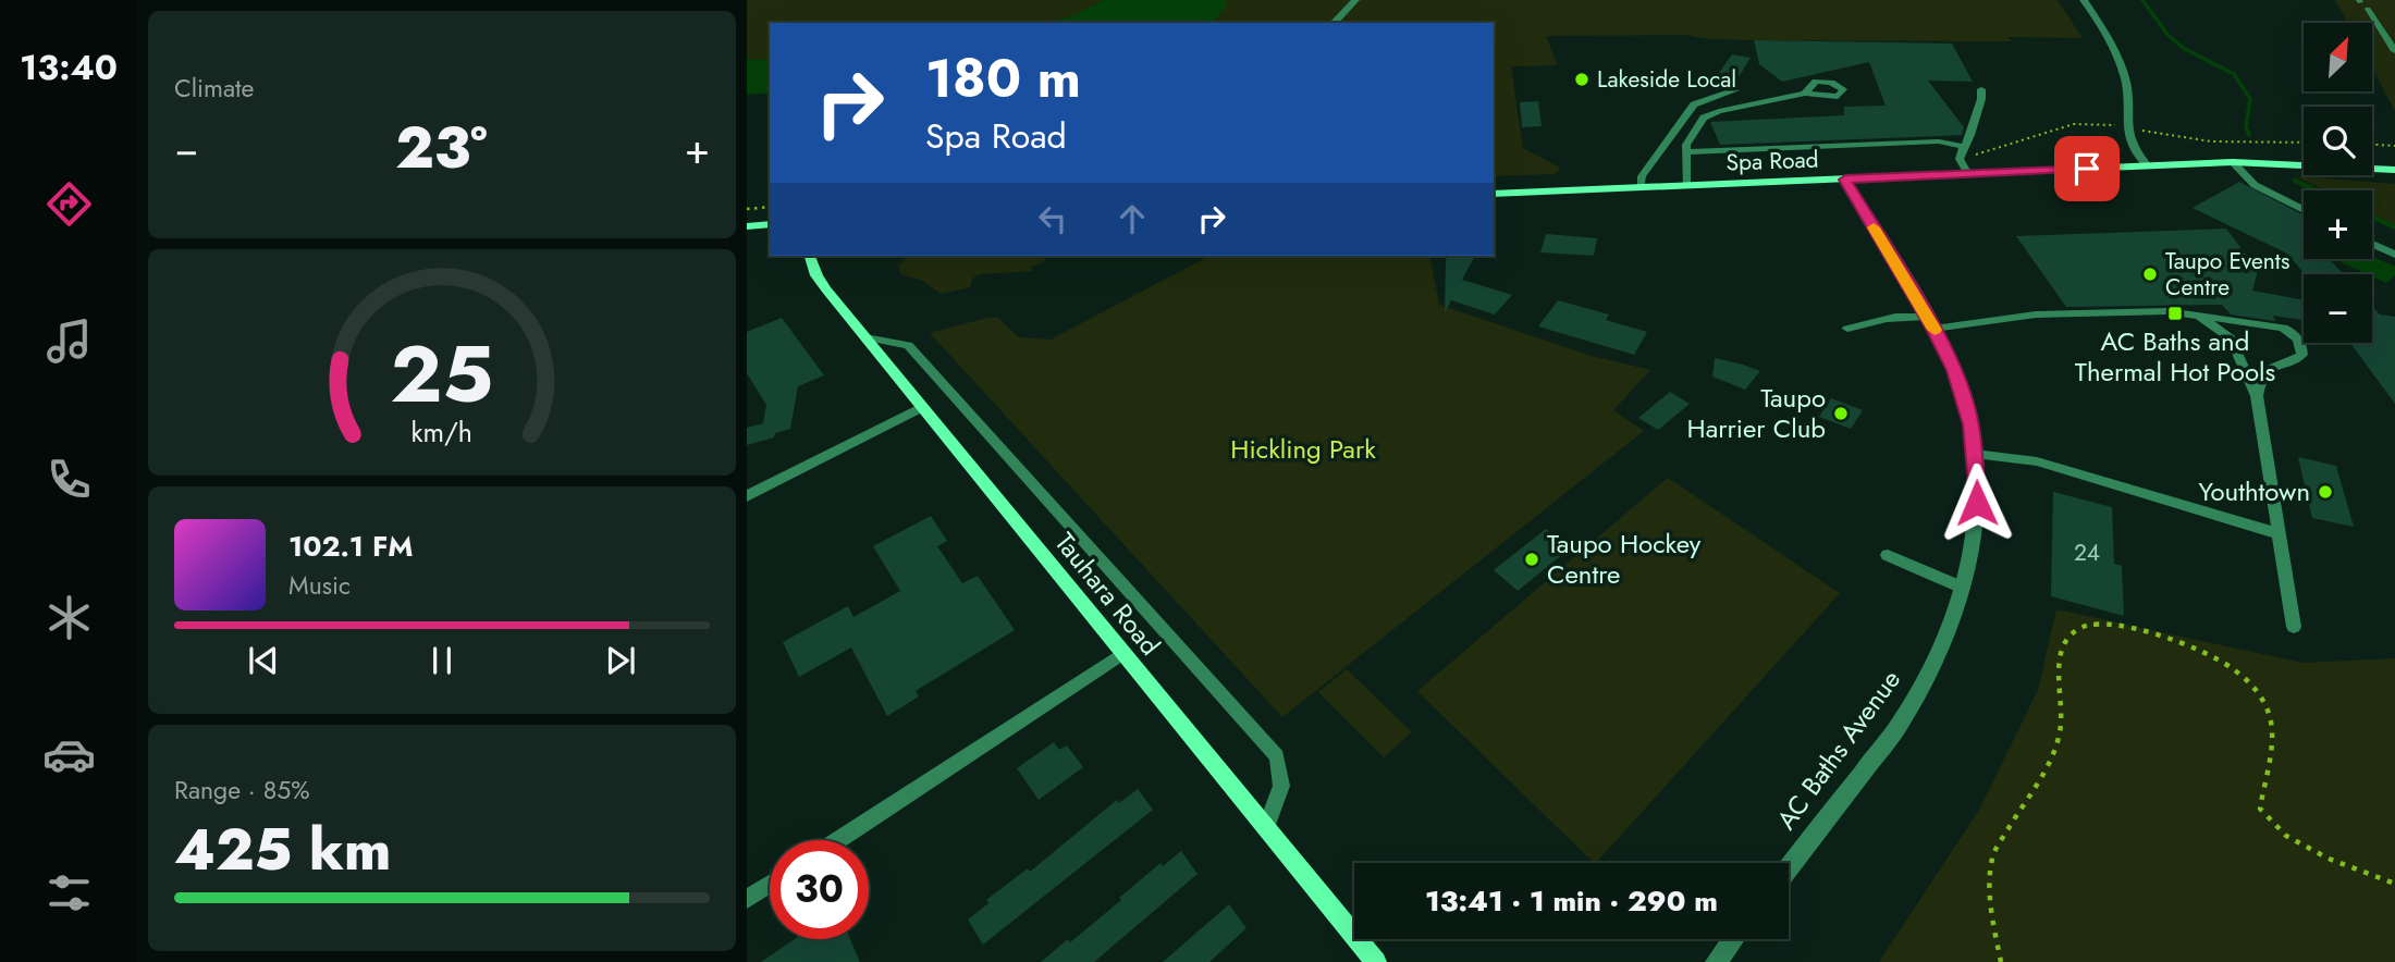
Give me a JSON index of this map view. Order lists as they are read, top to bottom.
{
  "streets": {
    "main road": ["Spa Road", "Tauhara Road"],
    "street": ["AC Baths Avenue"]
  },
  "crossings": [
    ["Spa Road", "AC Baths Avenue"]
  ],
  "parks": ["Hickling Park"],
  "places": {
    "other": [
      "Lakeside Local",
      "Taupo Events Centre",
      "Taupo Harrier Club",
      "Youthtown",
      "Taupo Hockey Centre"
    ],
    "transit": ["AC Baths and Thermal Hot Pools"]
  },
  "house_numbers": ["24"],
  "north": "top right",
  "page": {
    "tabs": "13:40",
    "tile": [
      "Climate",
      ["Range · 85%", "425 km"]
    ],
    "map_buttons": ["+", "−"],
    "turn": ["180 m", "Spa Road"],
    "heat": ["−", "23°", "+"],
    "song": ["102.1 FM", "Music"],
    "limit": "30",
    "trip": "13:41 · 1 min · 290 m",
    "gauge": ["25", "km/h"]
  }
}
